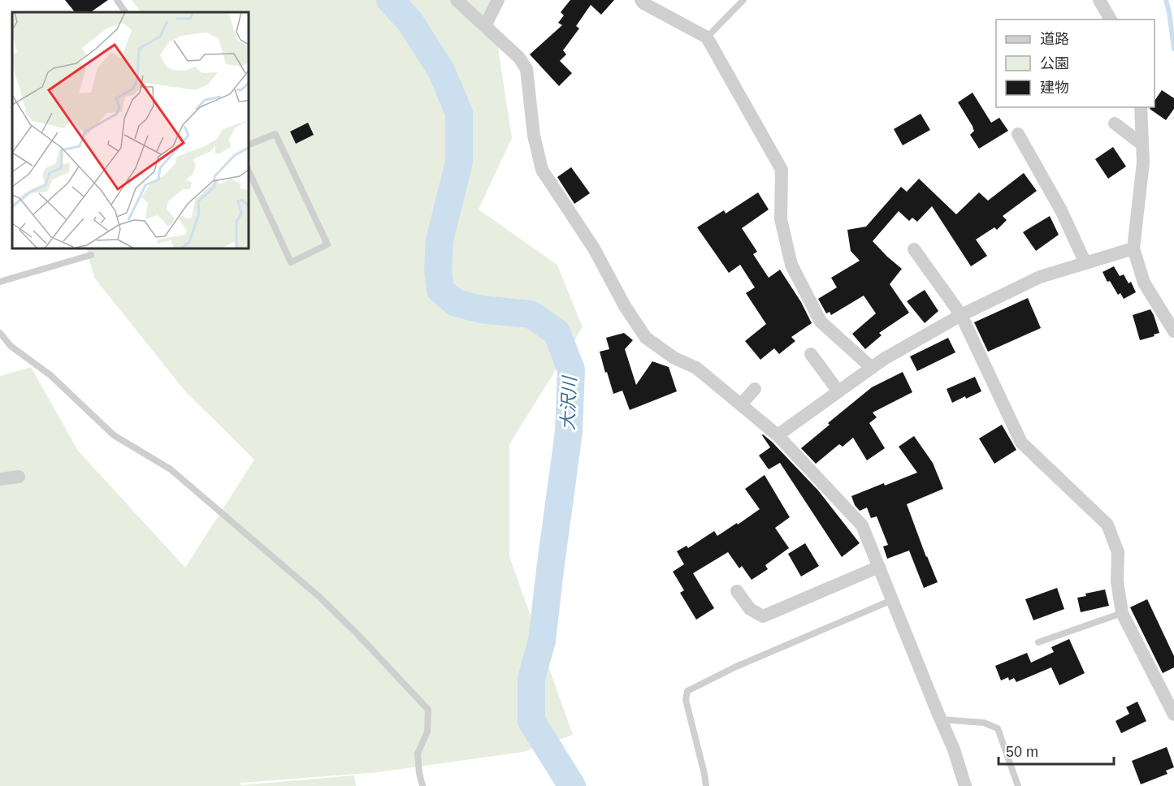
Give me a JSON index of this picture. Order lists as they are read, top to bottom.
{
  "water": ["大沢川"],
  "legend": ["道路", "公園", "建物"],
  "scale_bar": "50 m"
}
